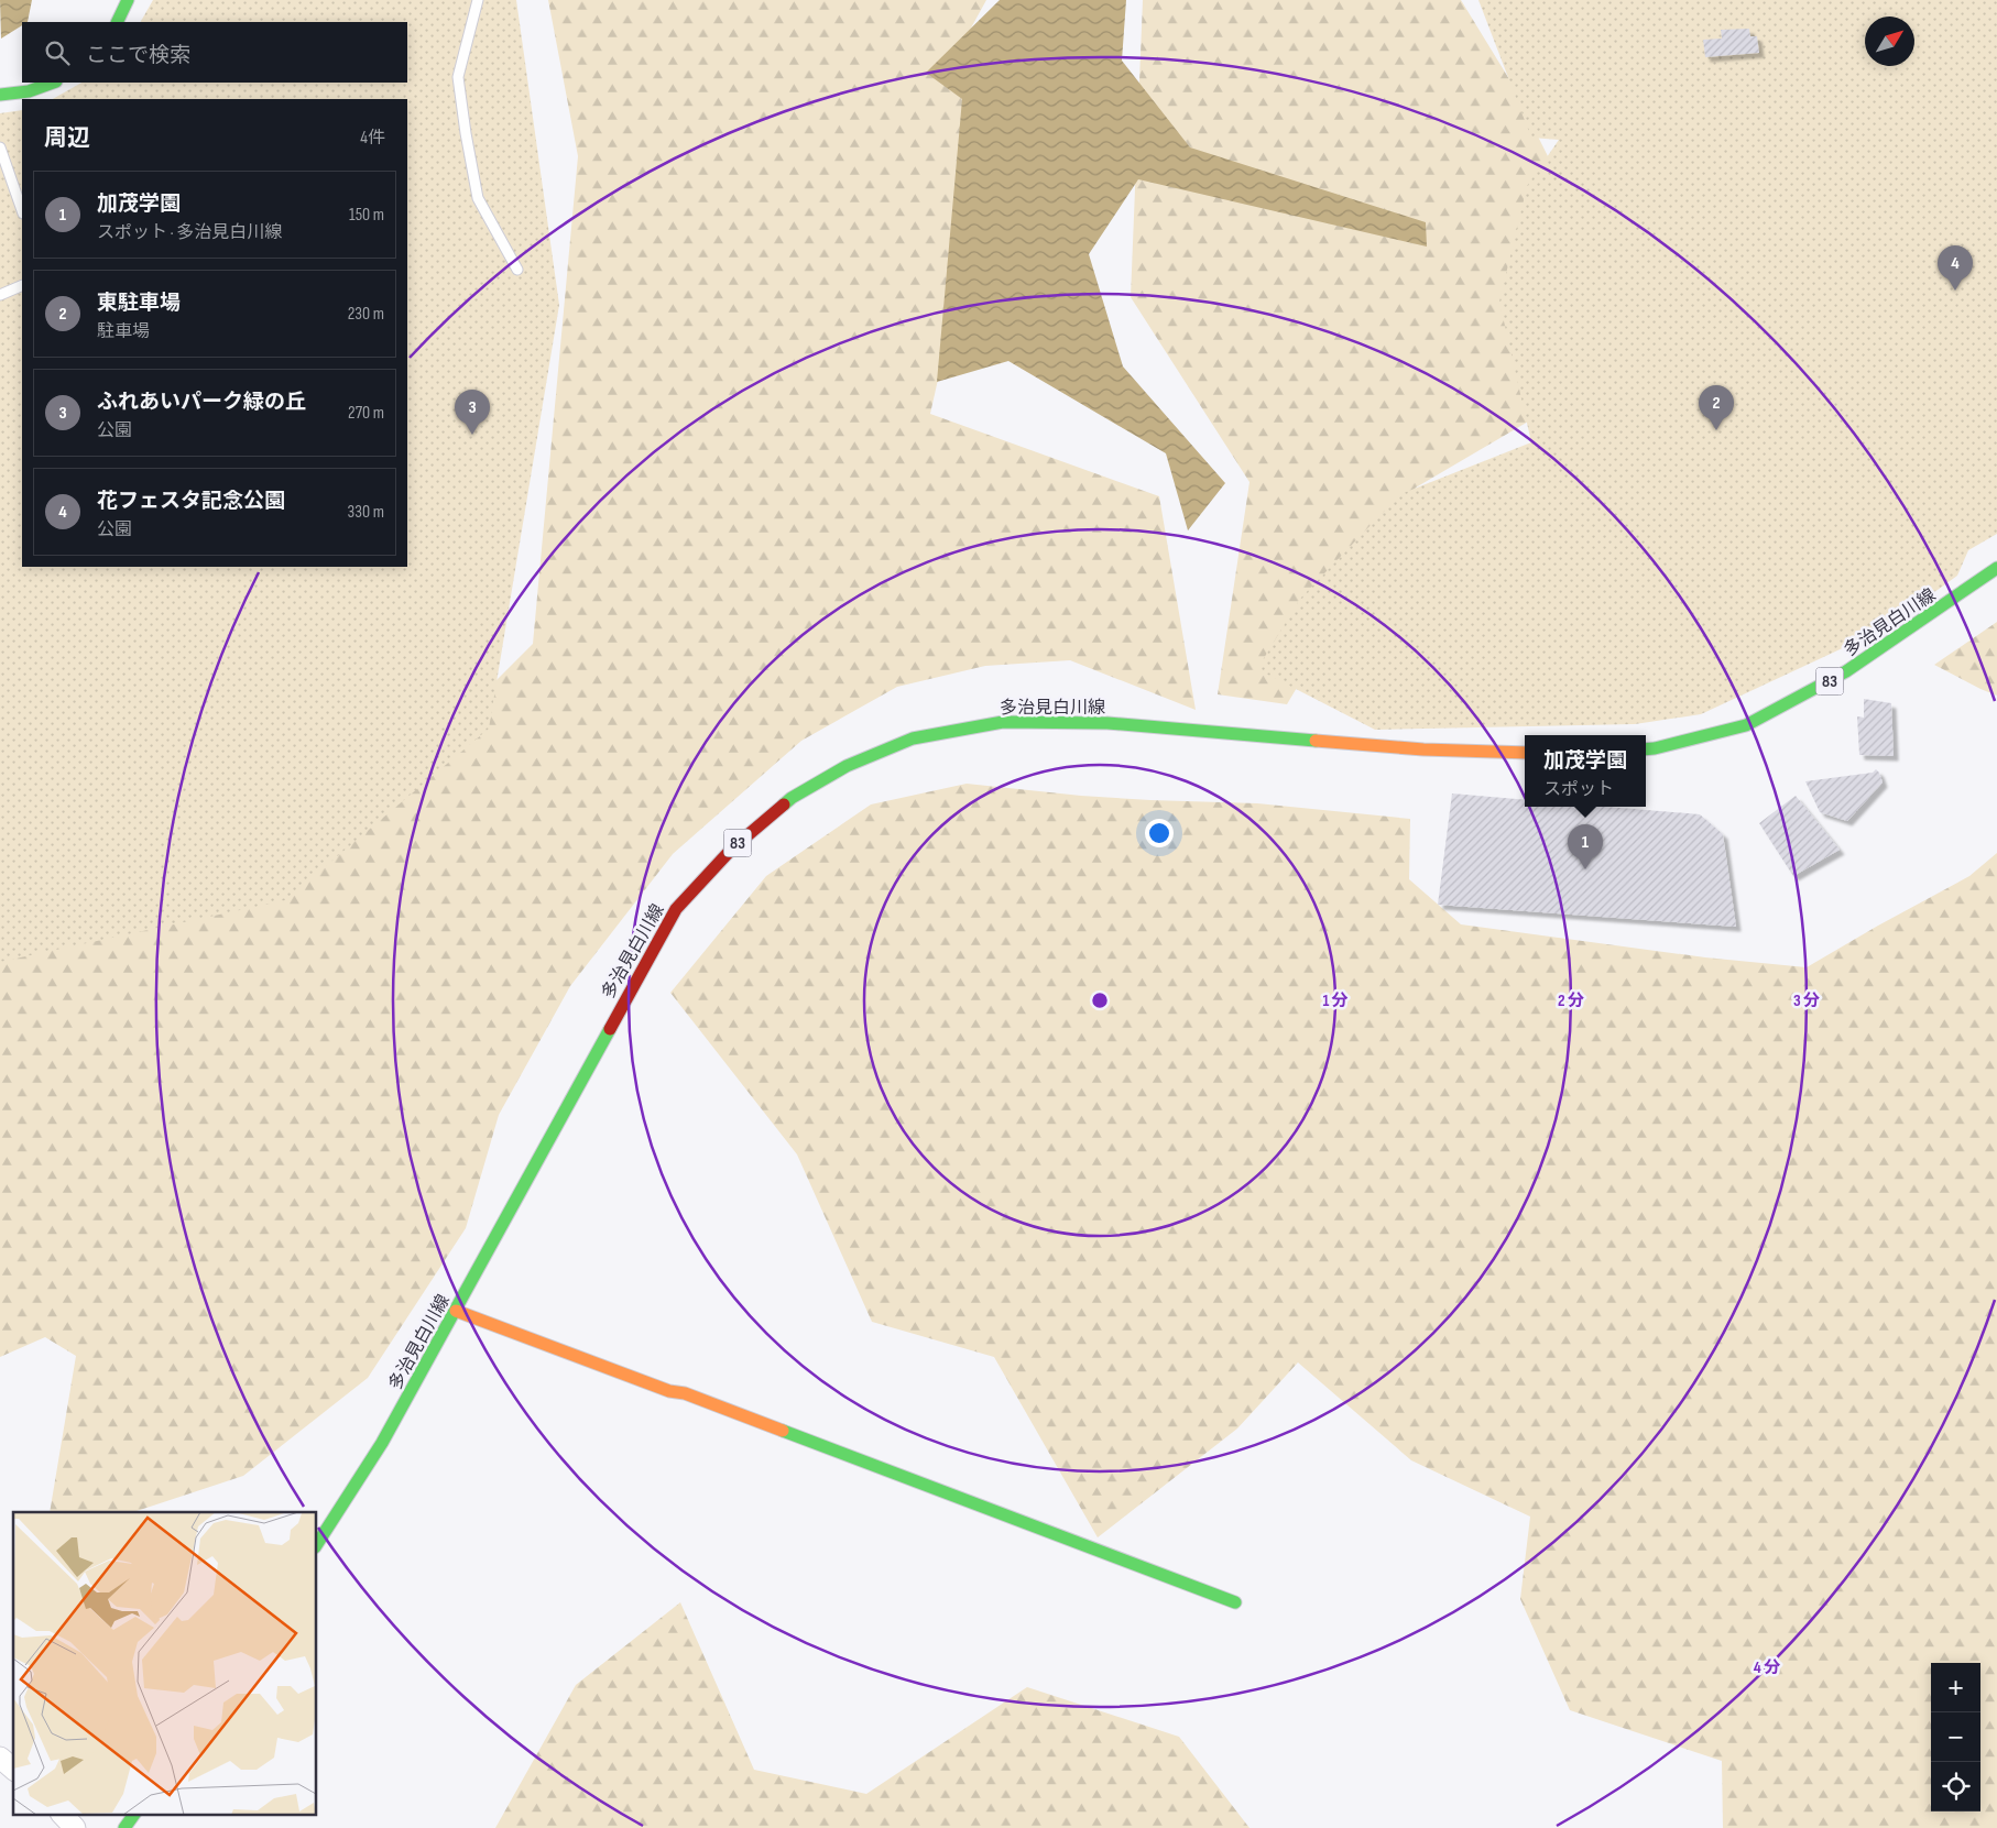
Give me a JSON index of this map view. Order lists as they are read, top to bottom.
{
  "streets": {
    "main road": ["多治見白川線", "83"]
  },
  "north": "top right",
  "page": {
    "search": "ここで検索",
    "heading": ["周辺", "4件"],
    "list": [
      {
        "mark": "1",
        "name": "加茂学園",
        "note": "スポット · 多治見白川線",
        "value": "150 m"
      },
      {
        "mark": "2",
        "name": "東駐車場",
        "note": "駐車場",
        "value": "230 m"
      },
      {
        "mark": "3",
        "name": "ふれあいパーク緑の丘",
        "note": "公園",
        "value": "270 m"
      },
      {
        "mark": "4",
        "name": "花フェスタ記念公園",
        "note": "公園",
        "value": "330 m"
      }
    ],
    "pins": [
      "4",
      "2",
      "3",
      "1"
    ],
    "popup": ["加茂学園", "スポット"],
    "map_buttons": ["+", "−"]
  },
  "rings": [
    "1 分",
    "2 分",
    "3 分",
    "4 分"
  ]
}
